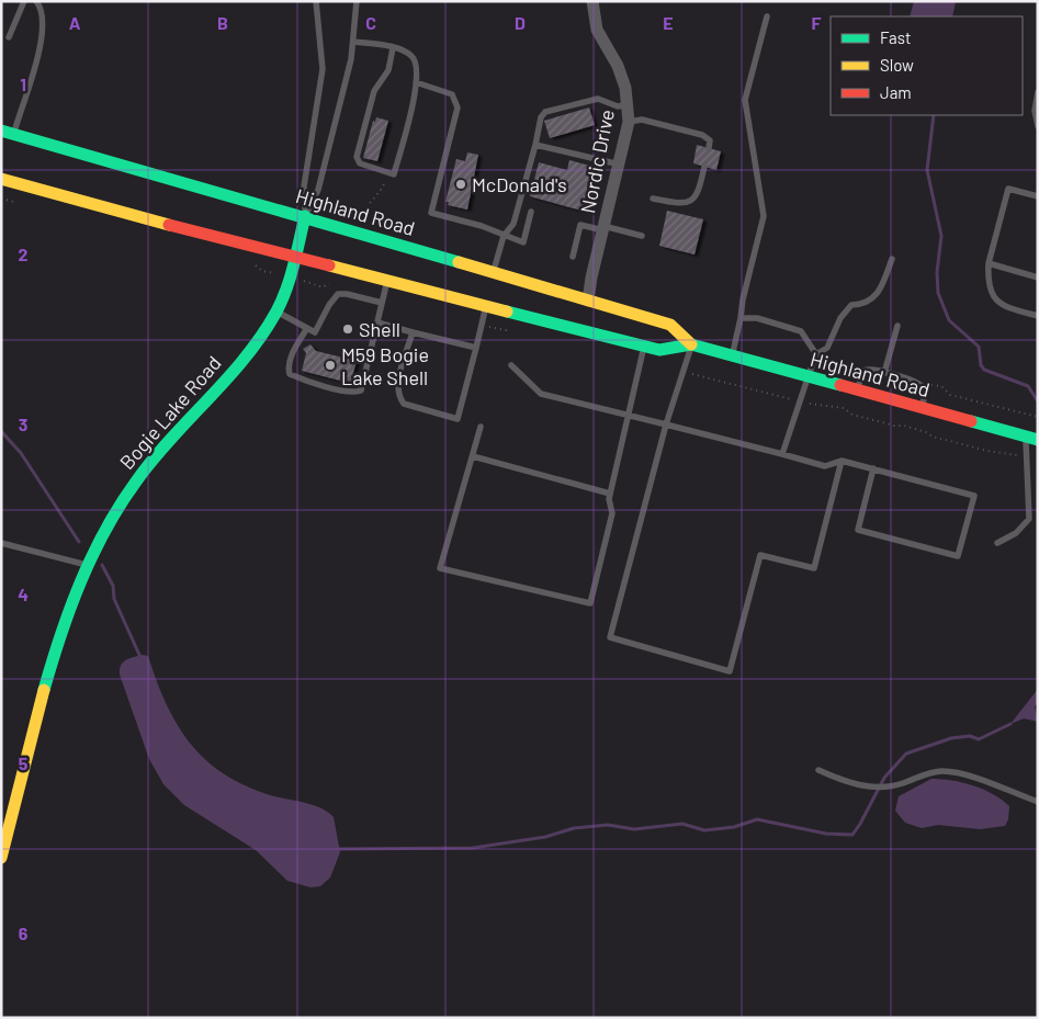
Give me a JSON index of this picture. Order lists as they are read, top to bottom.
{
  "streets": {
    "main road": ["Highland Road", "Bogie Lake Road"],
    "street": ["Nordic Drive"]
  },
  "crossings": [
    ["Nordic Drive", "Highland Road"],
    ["Highland Road", "Bogie Lake Road"]
  ],
  "places": ["McDonald's", "Shell", "M59 Bogie Lake Shell"],
  "legend": ["Fast", "Slow", "Jam"],
  "grid": {
    "columns": [
      "A",
      "B",
      "C",
      "D",
      "E",
      "F"
    ],
    "rows": [
      "1",
      "2",
      "3",
      "4",
      "5",
      "6"
    ]
  }
}
